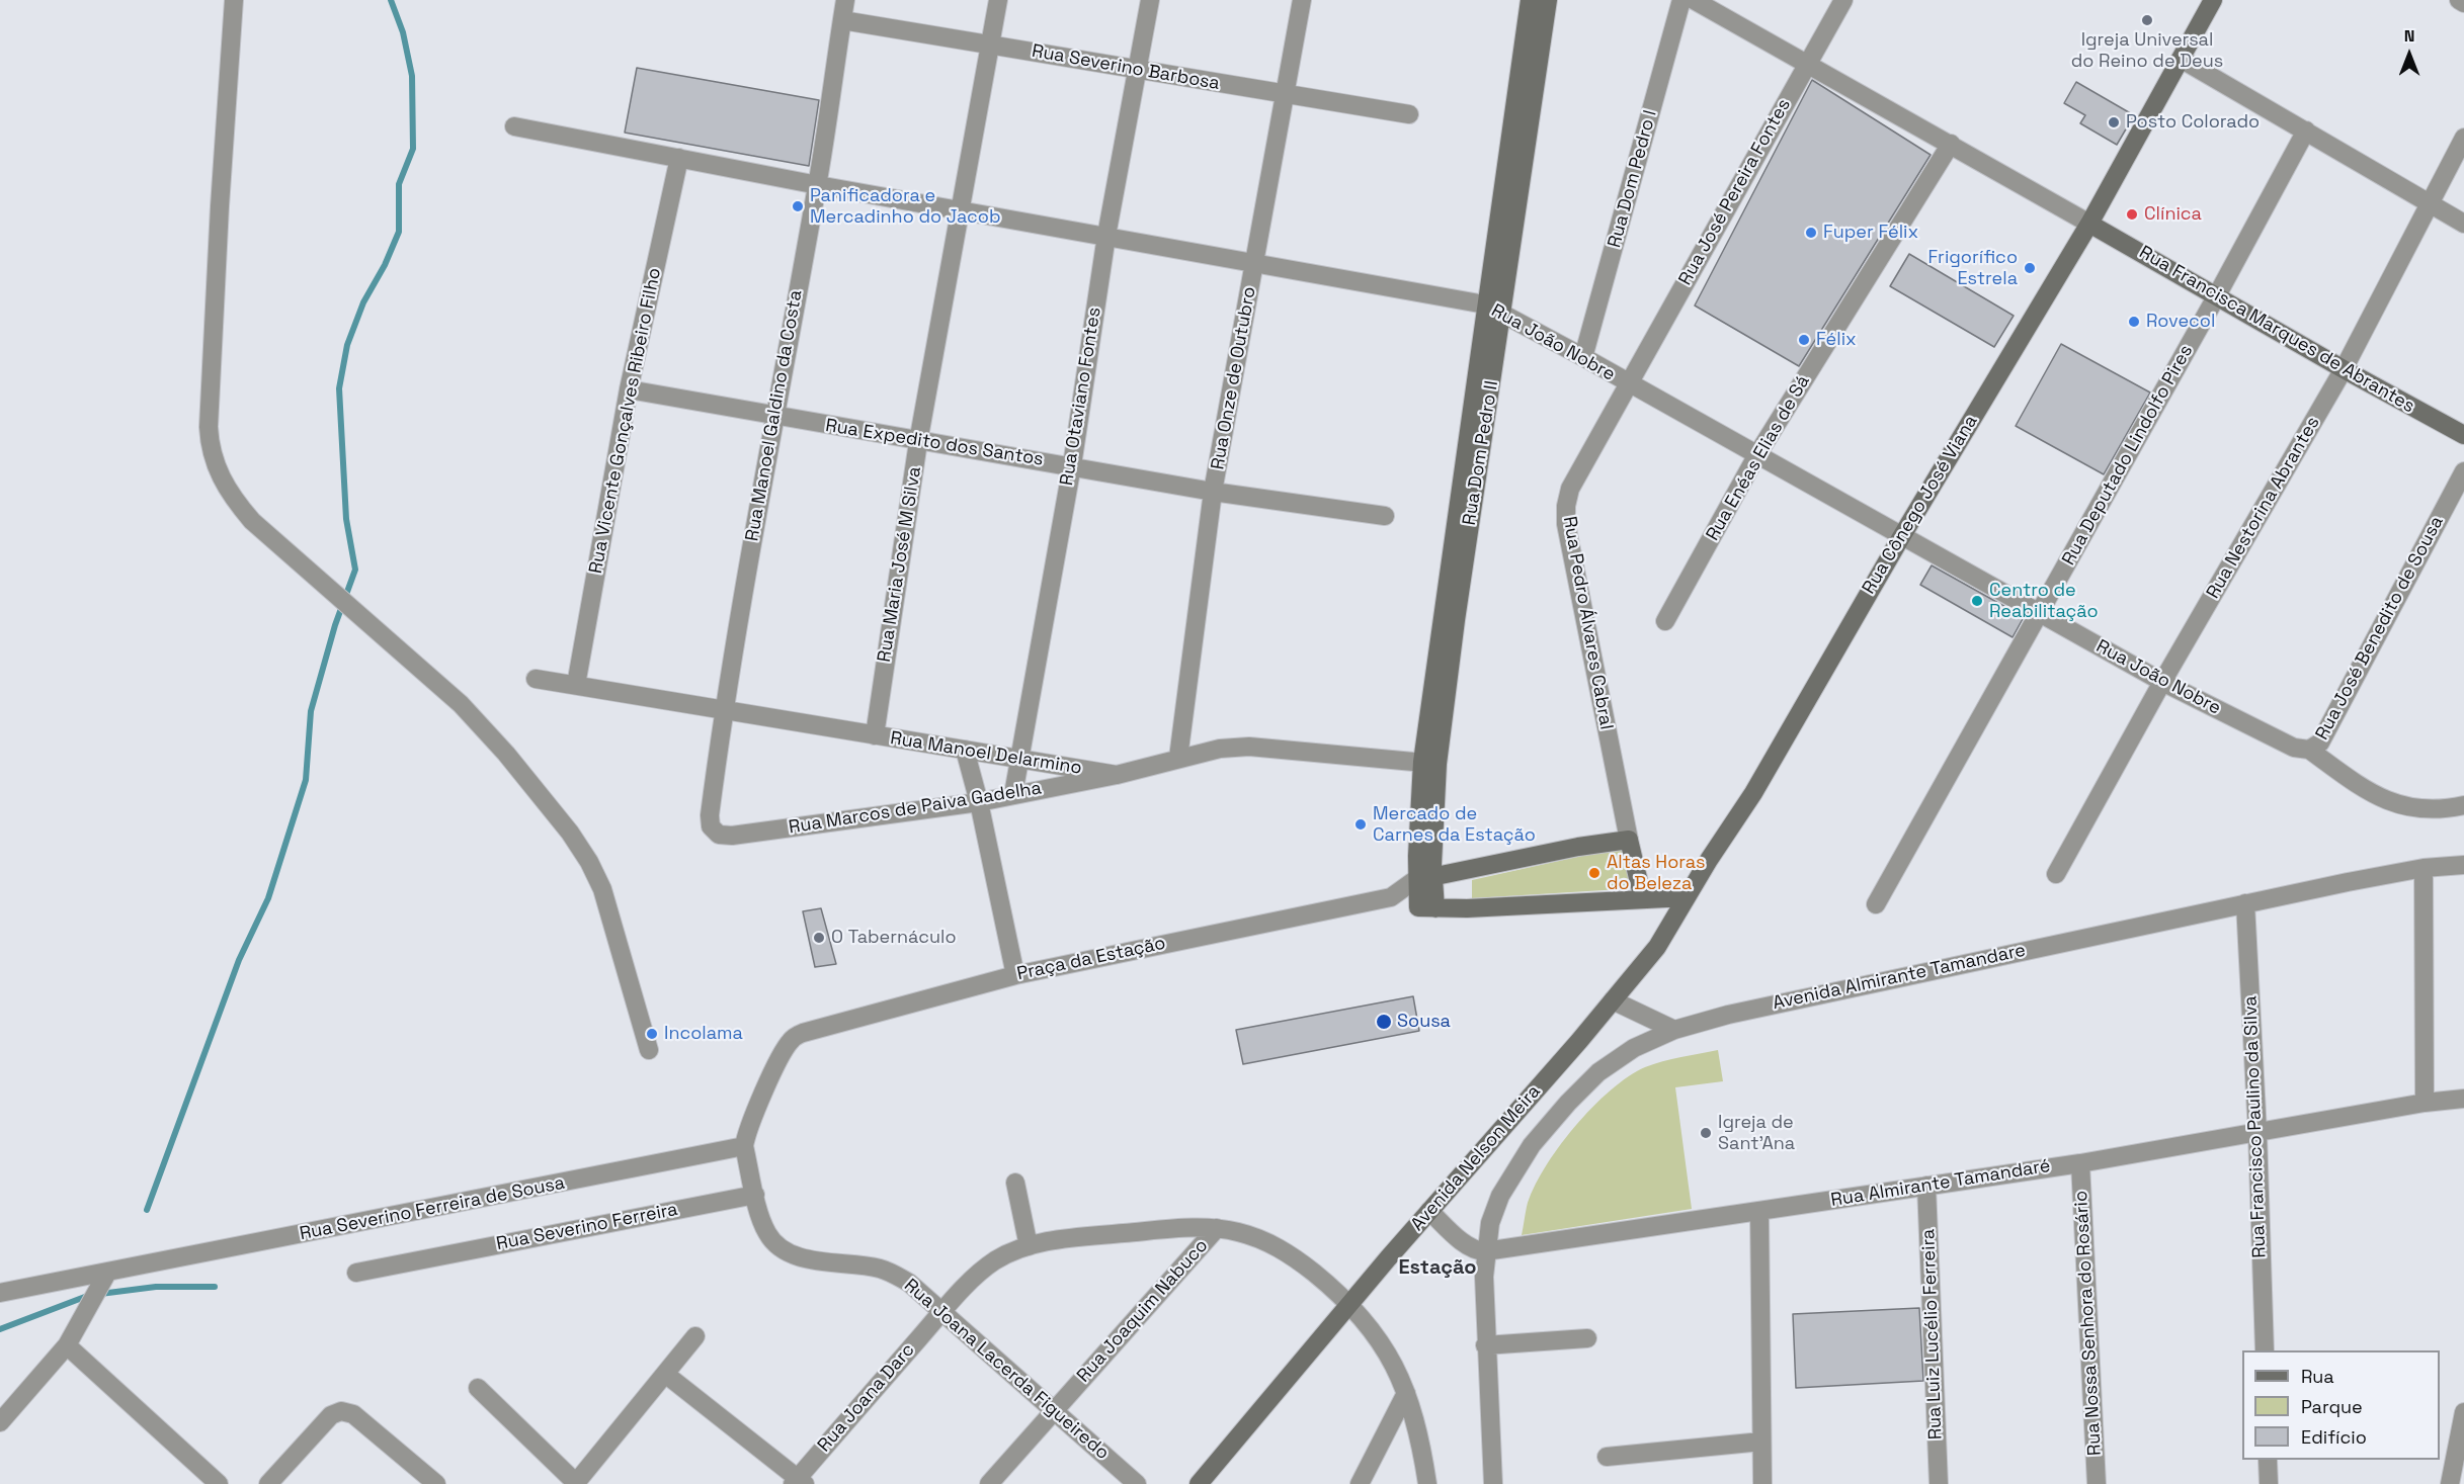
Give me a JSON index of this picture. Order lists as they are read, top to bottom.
{
  "streets": {
    "street": [
      "Rua Severino Barbosa",
      "Rua Dom Pedro I",
      "Rua José Pereira Fontes",
      "Rua Francisca Marques de Abrantes",
      "Rua João Nobre",
      "Rua Onze de Outubro",
      "Rua Otaviano Fontes",
      "Rua Manoel Galdino da Costa",
      "Rua Vicente Gonçalves Ribeiro Filho",
      "Rua Expedito dos Santos",
      "Rua Dom Pedro II",
      "Rua Deputado Lindolfo Pires",
      "Rua Enéas Elias de Sá",
      "Rua Cônego José Viana",
      "Rua Nestorina Abrantes",
      "Rua Maria José M Silva",
      "Rua Pedro Álvares Cabral",
      "Rua José Benedito de Sousa",
      "Rua Manoel Delarmino",
      "Rua Marcos de Paiva Gadelha",
      "Praça da Estação",
      "Avenida Almirante Tamandare",
      "Rua Francisco Paulino da Silva",
      "Avenida Nelson Meira",
      "Rua Almirante Tamandaré",
      "Rua Severino Ferreira de Sousa",
      "Rua Severino Ferreira",
      "Rua Joaquim Nabuco",
      "Rua Nossa Senhora do Rosário",
      "Rua Luiz Lucélio Ferreira",
      "Rua Joana Lacerda Figueiredo",
      "Rua Joana Darc"
    ]
  },
  "crossings": [
    ["Rua Severino Barbosa", "Rua Onze de Outubro"],
    ["Rua Severino Barbosa", "Rua Otaviano Fontes"],
    ["Rua Severino Barbosa", "Rua Manoel Galdino da Costa"],
    ["Rua Severino Barbosa", "Rua Maria José M Silva"],
    ["Rua Dom Pedro I", "Rua João Nobre"],
    ["Rua José Pereira Fontes", "Rua João Nobre"],
    ["Rua José Pereira Fontes", "Rua Pedro Álvares Cabral"],
    ["Rua Francisca Marques de Abrantes", "Rua Deputado Lindolfo Pires"],
    ["Rua Francisca Marques de Abrantes", "Rua Cônego José Viana"],
    ["Rua Francisca Marques de Abrantes", "Rua Nestorina Abrantes"],
    ["Rua João Nobre", "Rua Onze de Outubro"],
    ["Rua João Nobre", "Rua Otaviano Fontes"],
    ["Rua João Nobre", "Rua Manoel Galdino da Costa"],
    ["Rua João Nobre", "Rua Vicente Gonçalves Ribeiro Filho"],
    ["Rua João Nobre", "Rua Dom Pedro II"],
    ["Rua João Nobre", "Rua Deputado Lindolfo Pires"],
    ["Rua João Nobre", "Rua Enéas Elias de Sá"],
    ["Rua João Nobre", "Rua Cônego José Viana"],
    ["Rua João Nobre", "Rua Nestorina Abrantes"],
    ["Rua João Nobre", "Rua Maria José M Silva"],
    ["Rua João Nobre", "Rua Pedro Álvares Cabral"],
    ["Rua João Nobre", "Rua José Benedito de Sousa"],
    ["Rua Onze de Outubro", "Rua Expedito dos Santos"],
    ["Rua Onze de Outubro", "Rua Manoel Delarmino"],
    ["Rua Otaviano Fontes", "Rua Expedito dos Santos"],
    ["Rua Otaviano Fontes", "Rua Manoel Delarmino"],
    ["Rua Otaviano Fontes", "Rua Marcos de Paiva Gadelha"],
    ["Rua Manoel Galdino da Costa", "Rua Expedito dos Santos"],
    ["Rua Manoel Galdino da Costa", "Rua Manoel Delarmino"],
    ["Rua Manoel Galdino da Costa", "Rua Marcos de Paiva Gadelha"],
    ["Rua Vicente Gonçalves Ribeiro Filho", "Rua Expedito dos Santos"],
    ["Rua Vicente Gonçalves Ribeiro Filho", "Rua Manoel Delarmino"],
    ["Rua Expedito dos Santos", "Rua Maria José M Silva"],
    ["Rua Dom Pedro II", "Rua Manoel Delarmino"],
    ["Rua Dom Pedro II", "Praça da Estação"],
    ["Rua Cônego José Viana", "Avenida Nelson Meira"],
    ["Rua Maria José M Silva", "Rua Manoel Delarmino"],
    ["Rua Manoel Delarmino", "Rua Marcos de Paiva Gadelha"],
    ["Praça da Estação", "Rua Severino Ferreira de Sousa"],
    ["Avenida Almirante Tamandare", "Rua Francisco Paulino da Silva"],
    ["Avenida Almirante Tamandare", "Rua Almirante Tamandaré"],
    ["Rua Francisco Paulino da Silva", "Rua Almirante Tamandaré"],
    ["Avenida Nelson Meira", "Rua Joaquim Nabuco"],
    ["Rua Almirante Tamandaré", "Rua Nossa Senhora do Rosário"],
    ["Rua Almirante Tamandaré", "Rua Luiz Lucélio Ferreira"],
    ["Rua Severino Ferreira", "Rua Joana Lacerda Figueiredo"],
    ["Rua Joaquim Nabuco", "Rua Joana Lacerda Figueiredo"],
    ["Rua Joaquim Nabuco", "Rua Joana Darc"],
    ["Rua Joana Lacerda Figueiredo", "Rua Joana Darc"]
  ],
  "districts": ["Estação"],
  "places": [
    "Igreja Universal do Reino de Deus",
    "Posto Colorado",
    "Panificadora e Mercadinho do Jacob",
    "Clínica",
    "Fuper Félix",
    "Frigorífico Estrela",
    "Rovecol",
    "Félix",
    "Centro de Reabilitação",
    "Mercado de Carnes da Estação",
    "Altas Horas do Beleza",
    "O Tabernáculo",
    "Sousa",
    "Incolama",
    "Igreja de Sant'Ana"
  ],
  "legend": ["Rua", "Parque", "Edifício"],
  "north": "top"
}
